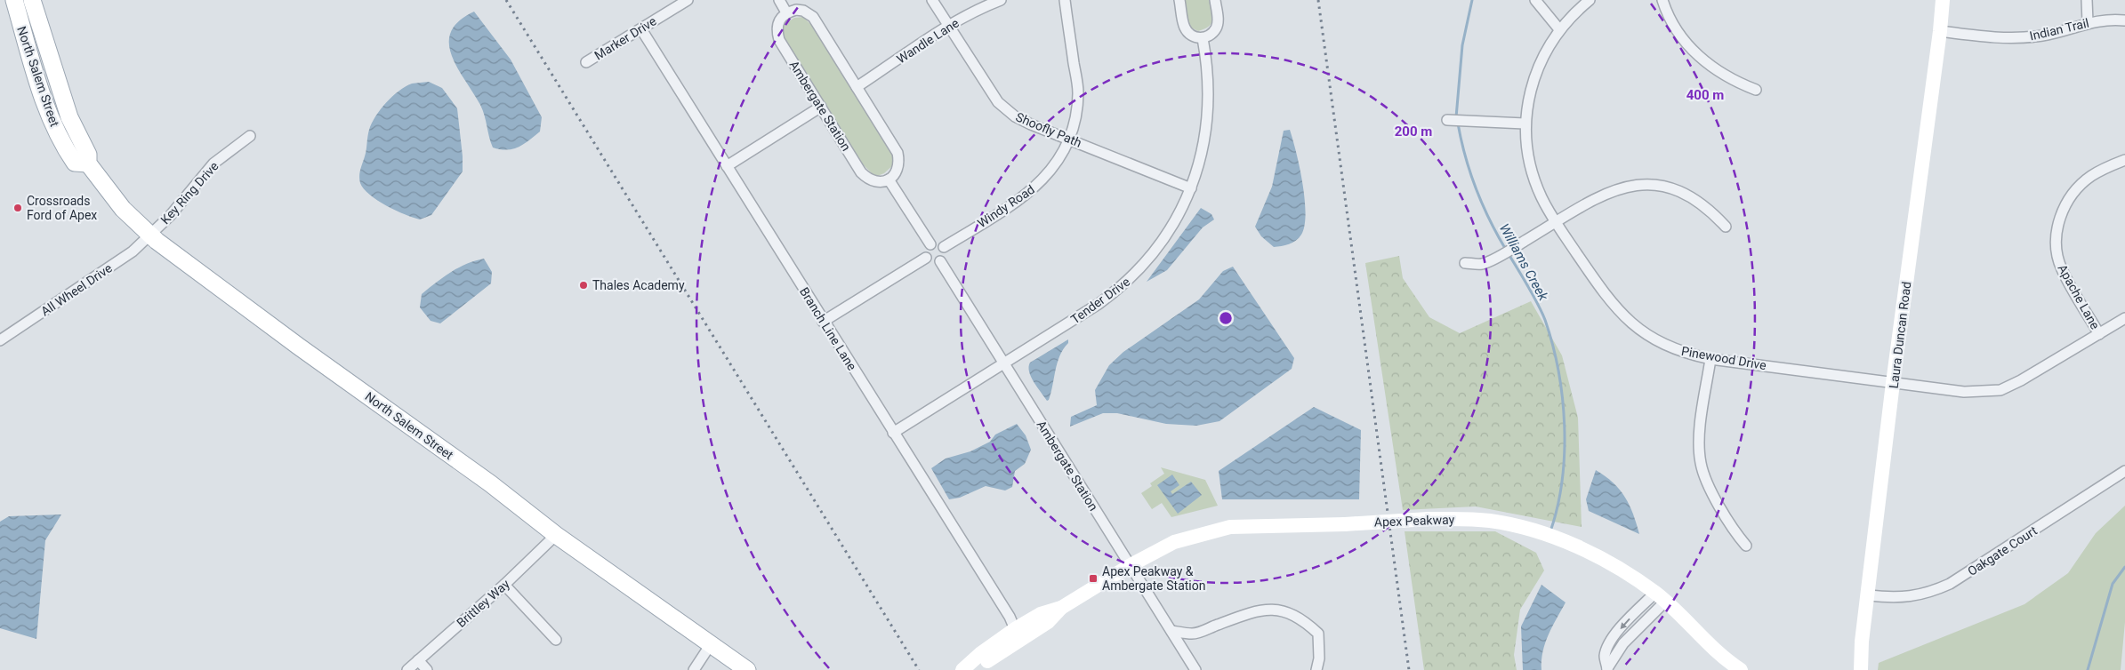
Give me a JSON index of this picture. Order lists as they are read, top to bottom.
{
  "streets": {
    "main road": ["North Salem Street", "Laura Duncan Road", "Apex Peakway"],
    "street": [
      "Indian Trail",
      "Marker Drive",
      "Wandle Lane",
      "Ambergate Station",
      "Shoofly Path",
      "Key Ring Drive",
      "Windy Road",
      "All Wheel Drive",
      "Apache Lane",
      "Tender Drive",
      "Branch Line Lane",
      "Pinewood Drive",
      "Oakgate Court",
      "Brittley Way"
    ]
  },
  "crossings": [
    ["Indian Trail", "Laura Duncan Road"],
    ["Marker Drive", "Branch Line Lane"],
    ["Wandle Lane", "Shoofly Path"],
    ["North Salem Street", "Key Ring Drive"],
    ["North Salem Street", "All Wheel Drive"],
    ["North Salem Street", "Brittley Way"],
    ["Ambergate Station", "Windy Road"],
    ["Ambergate Station", "Tender Drive"],
    ["Ambergate Station", "Apex Peakway"],
    ["Shoofly Path", "Windy Road"],
    ["Shoofly Path", "Tender Drive"],
    ["Key Ring Drive", "All Wheel Drive"],
    ["Apache Lane", "Pinewood Drive"],
    ["Tender Drive", "Branch Line Lane"],
    ["Branch Line Lane", "Apex Peakway"],
    ["Laura Duncan Road", "Pinewood Drive"],
    ["Laura Duncan Road", "Oakgate Court"]
  ],
  "water": ["Williams Creek"],
  "places": {
    "other": ["Crossroads Ford of Apex", "Thales Academy"],
    "transit": ["Apex Peakway & Ambergate Station"]
  },
  "rings": ["400 m", "200 m"]
}
